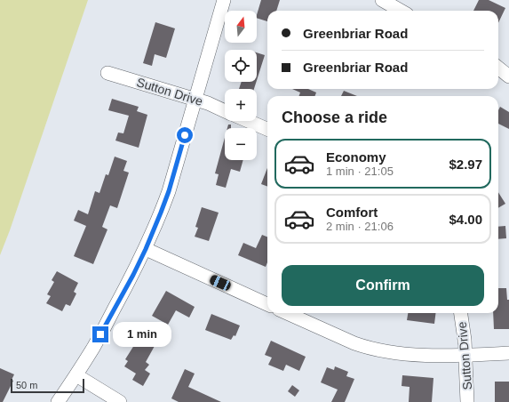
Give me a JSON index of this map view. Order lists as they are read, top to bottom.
{
  "streets": {
    "street": ["Sutton Drive"]
  },
  "scale_bar": "50 m",
  "north": "top",
  "page": {
    "map_buttons": ["+", "−"],
    "banner": ["Greenbriar Road", "Greenbriar Road"],
    "heading": "Choose a ride",
    "list": [
      {
        "name": "Economy",
        "note": "1 min · 21:05",
        "value": "$2.97"
      },
      {
        "name": "Comfort",
        "note": "2 min · 21:06",
        "value": "$4.00"
      }
    ],
    "buttons": "Confirm",
    "bubble": "1 min",
    "scale": "50 m"
  }
}
